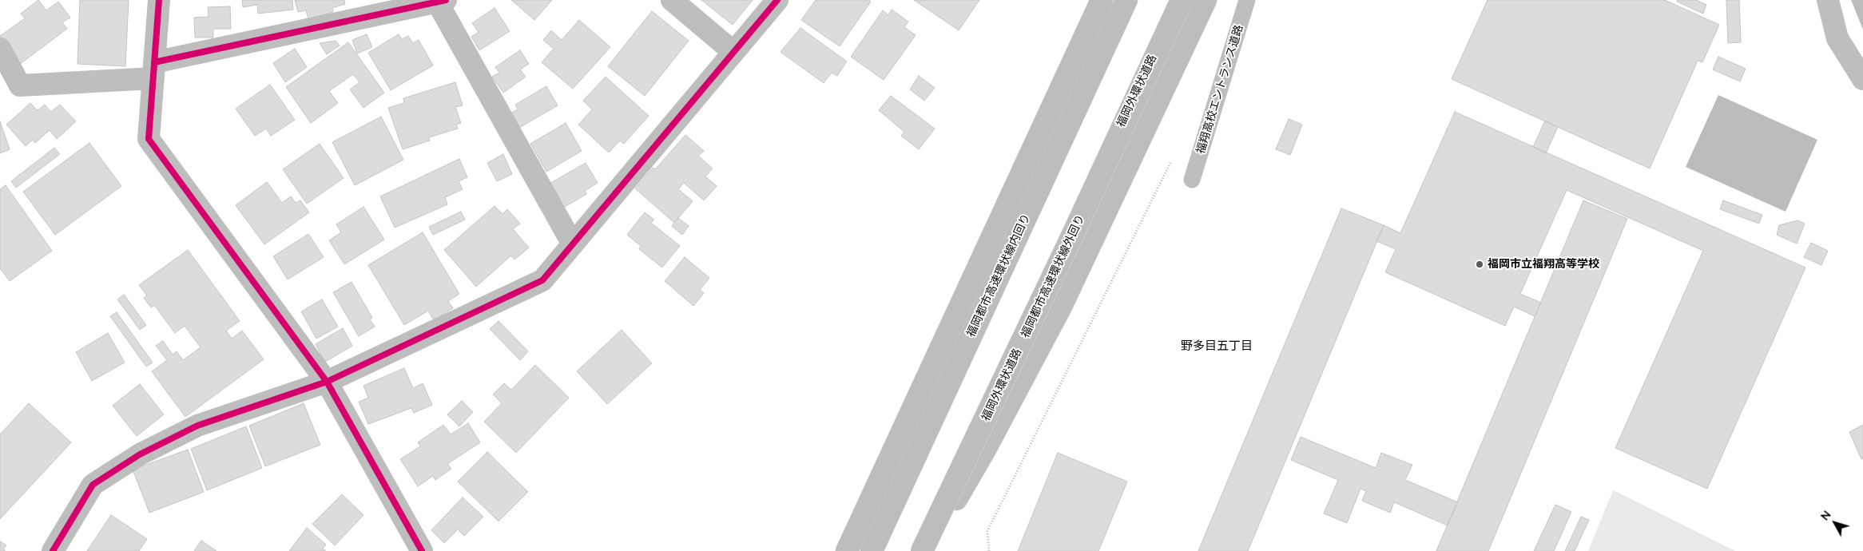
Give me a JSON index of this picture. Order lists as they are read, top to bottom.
{
  "streets": {
    "highway": ["福岡都市高速環状線内回り", "福岡都市高速環状線外回り"],
    "lane": ["福翔高校エントランス道路"]
  },
  "districts": ["野多目五丁目"],
  "places": ["福岡市立福翔高等学校"],
  "north": "top left"
}
